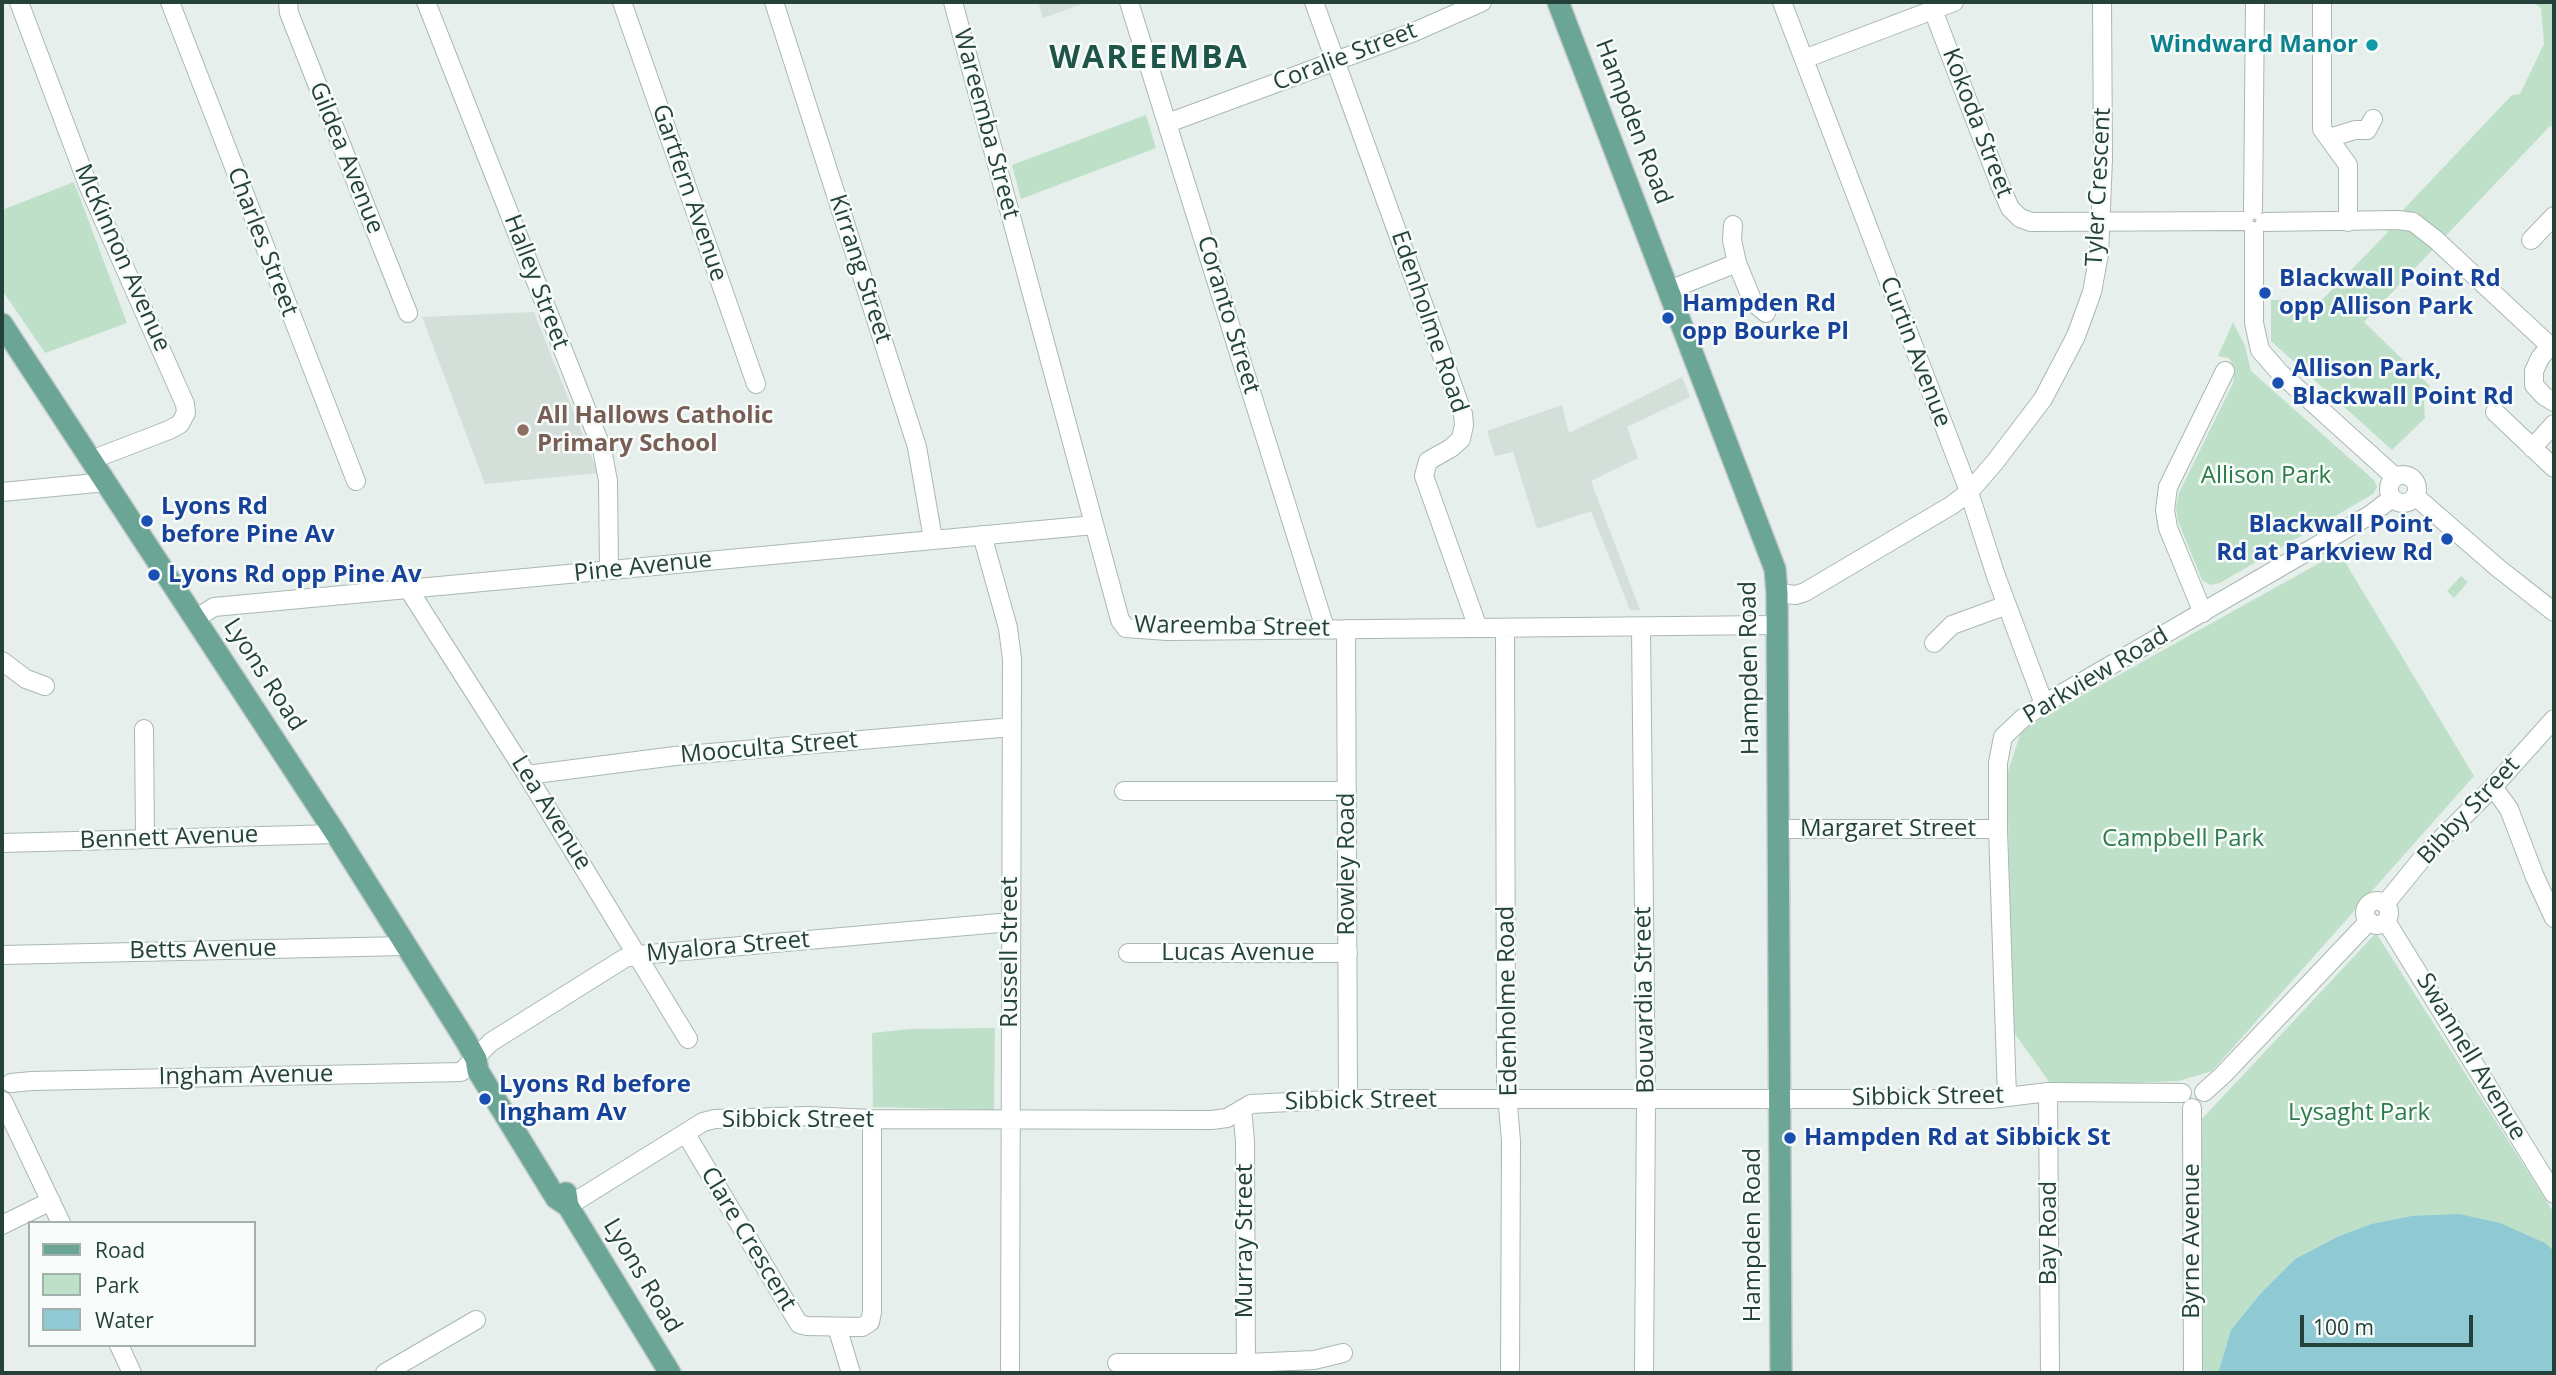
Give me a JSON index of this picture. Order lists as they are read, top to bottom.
{
  "streets": {
    "main road": ["Hampden Road", "Lyons Road"],
    "street": [
      "Coralie Street",
      "Kokoda Street",
      "Wareemba Street",
      "Gildea Avenue",
      "Tyler Crescent",
      "Gartfern Avenue",
      "Charles Street",
      "McKinnon Avenue",
      "Kirrang Street",
      "Halley Street",
      "Coranto Street",
      "Edenholme Road",
      "Curtin Avenue",
      "Pine Avenue",
      "Parkview Road",
      "Mooculta Street",
      "Bibby Street",
      "Lea Avenue",
      "Margaret Street",
      "Bennett Avenue",
      "Rowley Road",
      "Myalora Street",
      "Betts Avenue",
      "Russell Street",
      "Lucas Avenue",
      "Bouvardia Street",
      "Swannell Avenue",
      "Ingham Avenue",
      "Sibbick Street",
      "Bay Road",
      "Clare Crescent",
      "Murray Street",
      "Byrne Avenue"
    ]
  },
  "crossings": [
    ["Coralie Street", "Coranto Street"],
    ["Coralie Street", "Edenholme Road"],
    ["Hampden Road", "Wareemba Street"],
    ["Hampden Road", "Tyler Crescent"],
    ["Hampden Road", "Margaret Street"],
    ["Hampden Road", "Sibbick Street"],
    ["Kokoda Street", "Tyler Crescent"],
    ["Wareemba Street", "Coranto Street"],
    ["Wareemba Street", "Edenholme Road"],
    ["Wareemba Street", "Pine Avenue"],
    ["Wareemba Street", "Rowley Road"],
    ["Wareemba Street", "Bouvardia Street"],
    ["Tyler Crescent", "Curtin Avenue"],
    ["McKinnon Avenue", "Lyons Road"],
    ["Kirrang Street", "Pine Avenue"],
    ["Halley Street", "Pine Avenue"],
    ["Edenholme Road", "Sibbick Street"],
    ["Curtin Avenue", "Parkview Road"],
    ["Pine Avenue", "Lyons Road"],
    ["Pine Avenue", "Lea Avenue"],
    ["Pine Avenue", "Russell Street"],
    ["Lyons Road", "Bennett Avenue"],
    ["Lyons Road", "Myalora Street"],
    ["Lyons Road", "Betts Avenue"],
    ["Lyons Road", "Ingham Avenue"],
    ["Lyons Road", "Sibbick Street"],
    ["Parkview Road", "Margaret Street"],
    ["Parkview Road", "Sibbick Street"],
    ["Mooculta Street", "Lea Avenue"],
    ["Mooculta Street", "Russell Street"],
    ["Bibby Street", "Swannell Avenue"],
    ["Bibby Street", "Sibbick Street"],
    ["Bibby Street", "Byrne Avenue"],
    ["Lea Avenue", "Myalora Street"],
    ["Rowley Road", "Lucas Avenue"],
    ["Rowley Road", "Sibbick Street"],
    ["Myalora Street", "Russell Street"],
    ["Myalora Street", "Ingham Avenue"],
    ["Russell Street", "Sibbick Street"],
    ["Bouvardia Street", "Sibbick Street"],
    ["Sibbick Street", "Bay Road"],
    ["Sibbick Street", "Clare Crescent"],
    ["Sibbick Street", "Murray Street"],
    ["Sibbick Street", "Byrne Avenue"]
  ],
  "districts": ["WAREEMBA"],
  "parks": ["Allison Park", "Campbell Park", "Lysaght Park"],
  "places": [
    "Windward Manor",
    "Blackwall Point Rd opp Allison Park",
    "Hampden Rd opp Bourke Pl",
    "Allison Park, Blackwall Point Rd",
    "All Hallows Catholic Primary School",
    "Lyons Rd before Pine Av",
    "Blackwall Point Rd at Parkview Rd",
    "Lyons Rd opp Pine Av",
    "Lyons Rd before Ingham Av",
    "Hampden Rd at Sibbick St"
  ],
  "legend": ["Road", "Park", "Water"],
  "scale_bar": "100 m"
}
